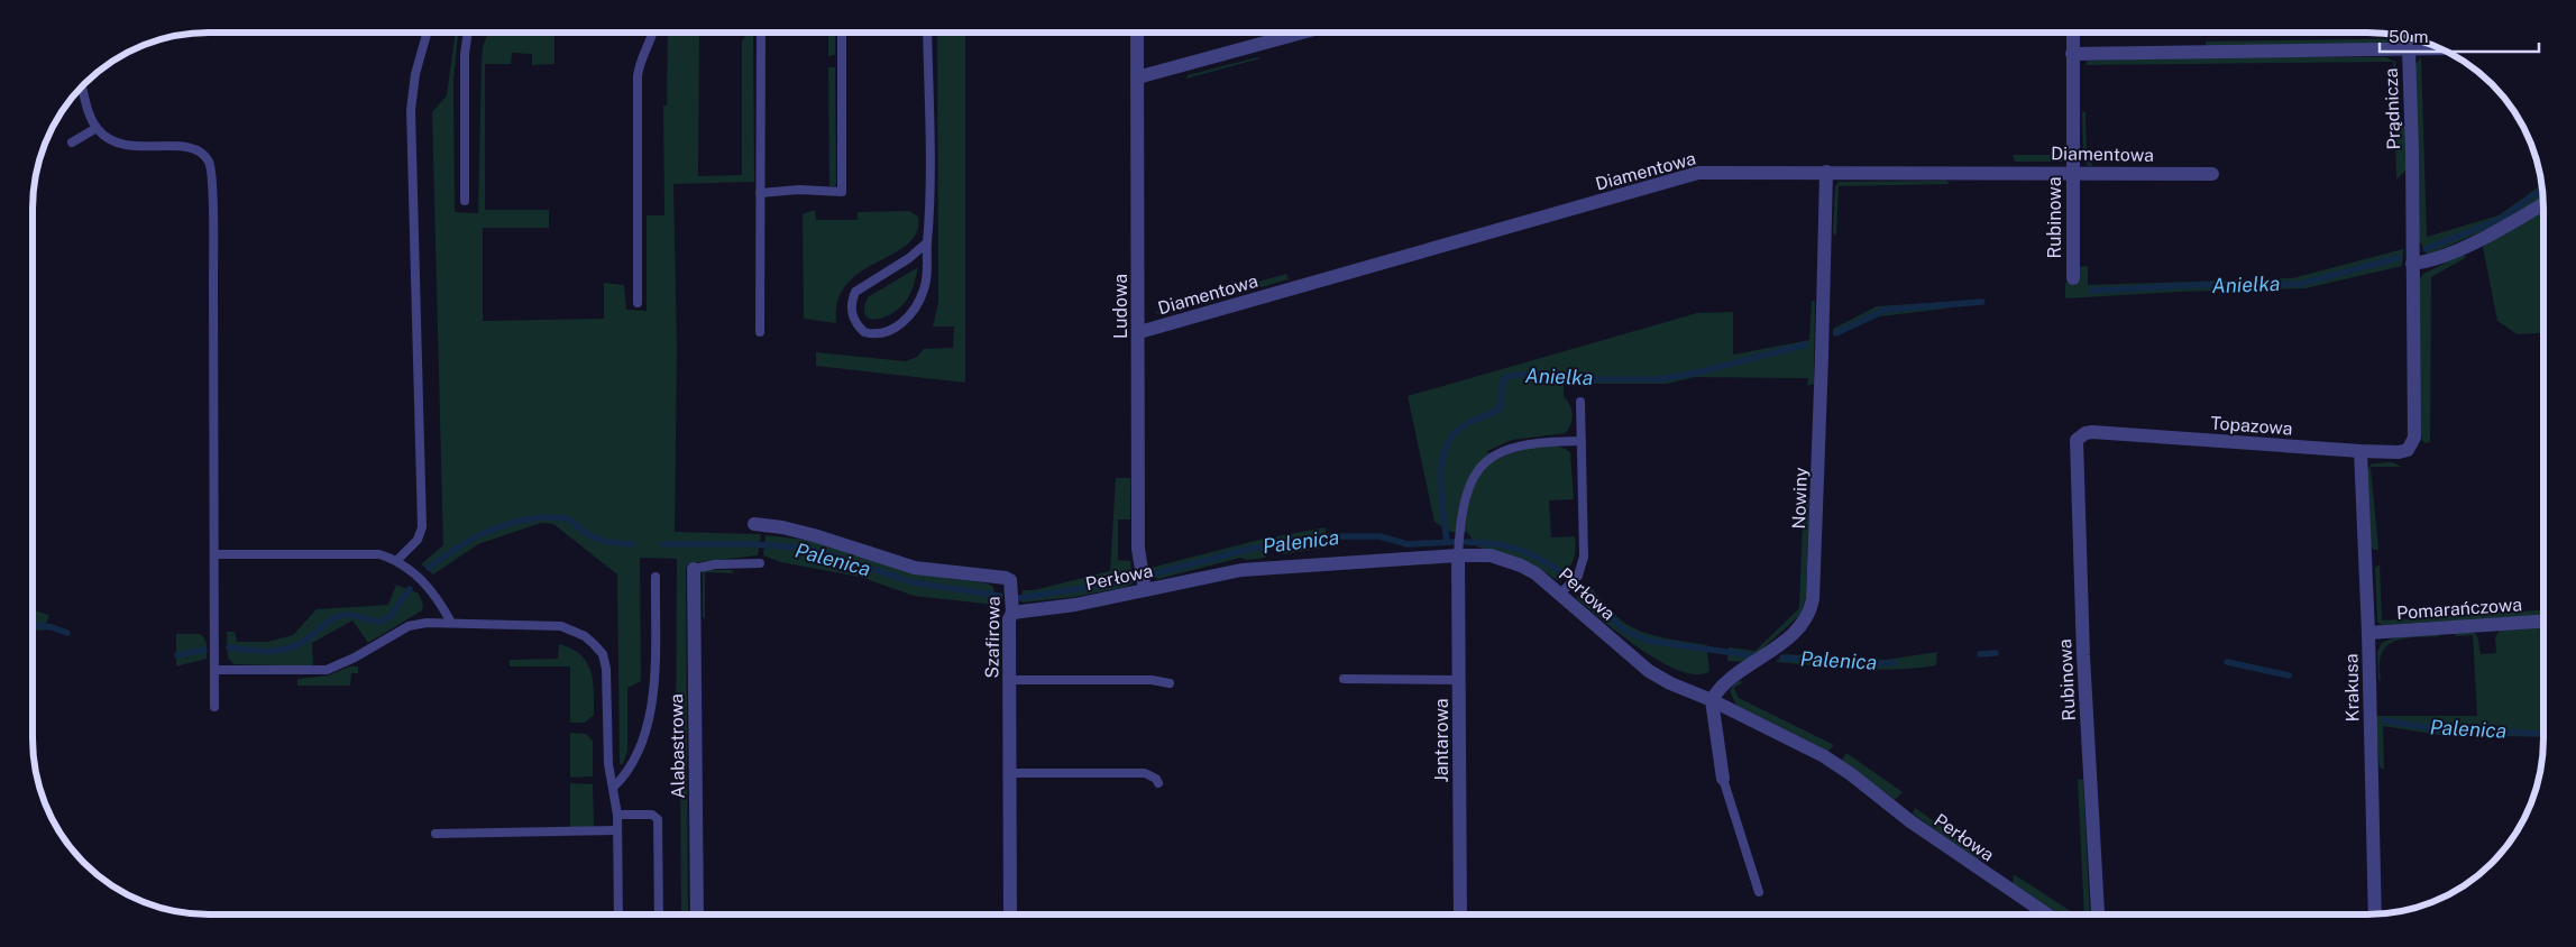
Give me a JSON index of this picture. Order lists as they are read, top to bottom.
{
  "streets": {
    "street": [
      "Prądnicza",
      "Diamentowa",
      "Rubinowa",
      "Ludowa",
      "Topazowa",
      "Nowiny",
      "Perłowa",
      "Pomarańczowa",
      "Szafirowa",
      "Krakusa",
      "Jantarowa",
      "Alabastrowa"
    ]
  },
  "crossings": [
    ["Prądnicza", "Rubinowa"],
    ["Prądnicza", "Topazowa"],
    ["Diamentowa", "Rubinowa"],
    ["Diamentowa", "Ludowa"],
    ["Diamentowa", "Nowiny"],
    ["Rubinowa", "Topazowa"],
    ["Ludowa", "Perłowa"],
    ["Topazowa", "Krakusa"],
    ["Nowiny", "Perłowa"],
    ["Perłowa", "Szafirowa"],
    ["Perłowa", "Jantarowa"],
    ["Pomarańczowa", "Krakusa"]
  ],
  "water": ["Anielka", "Palenica"],
  "scale_bar": "50 m"
}
